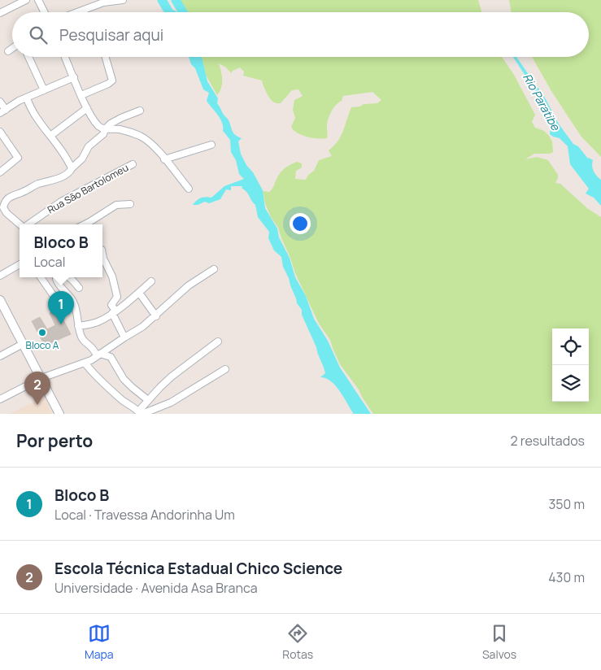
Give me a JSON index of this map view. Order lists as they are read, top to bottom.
{
  "streets": {
    "street": ["Rua São Bartolomeu"]
  },
  "water": ["Rio Paratibe"],
  "places": ["Bloco A"],
  "page": {
    "search": "Pesquisar aqui",
    "popup": ["Bloco B", "Local"],
    "pins": ["1", "2"],
    "heading": ["Por perto", "2 resultados"],
    "list": [
      {
        "mark": "1",
        "name": "Bloco B",
        "note": "Local · Travessa Andorinha Um",
        "value": "350 m"
      },
      {
        "mark": "2",
        "name": "Escola Técnica Estadual Chico Science",
        "note": "Universidade · Avenida Asa Branca",
        "value": "430 m"
      }
    ],
    "nav": ["Mapa", "Rotas", "Salvos"]
  }
}
